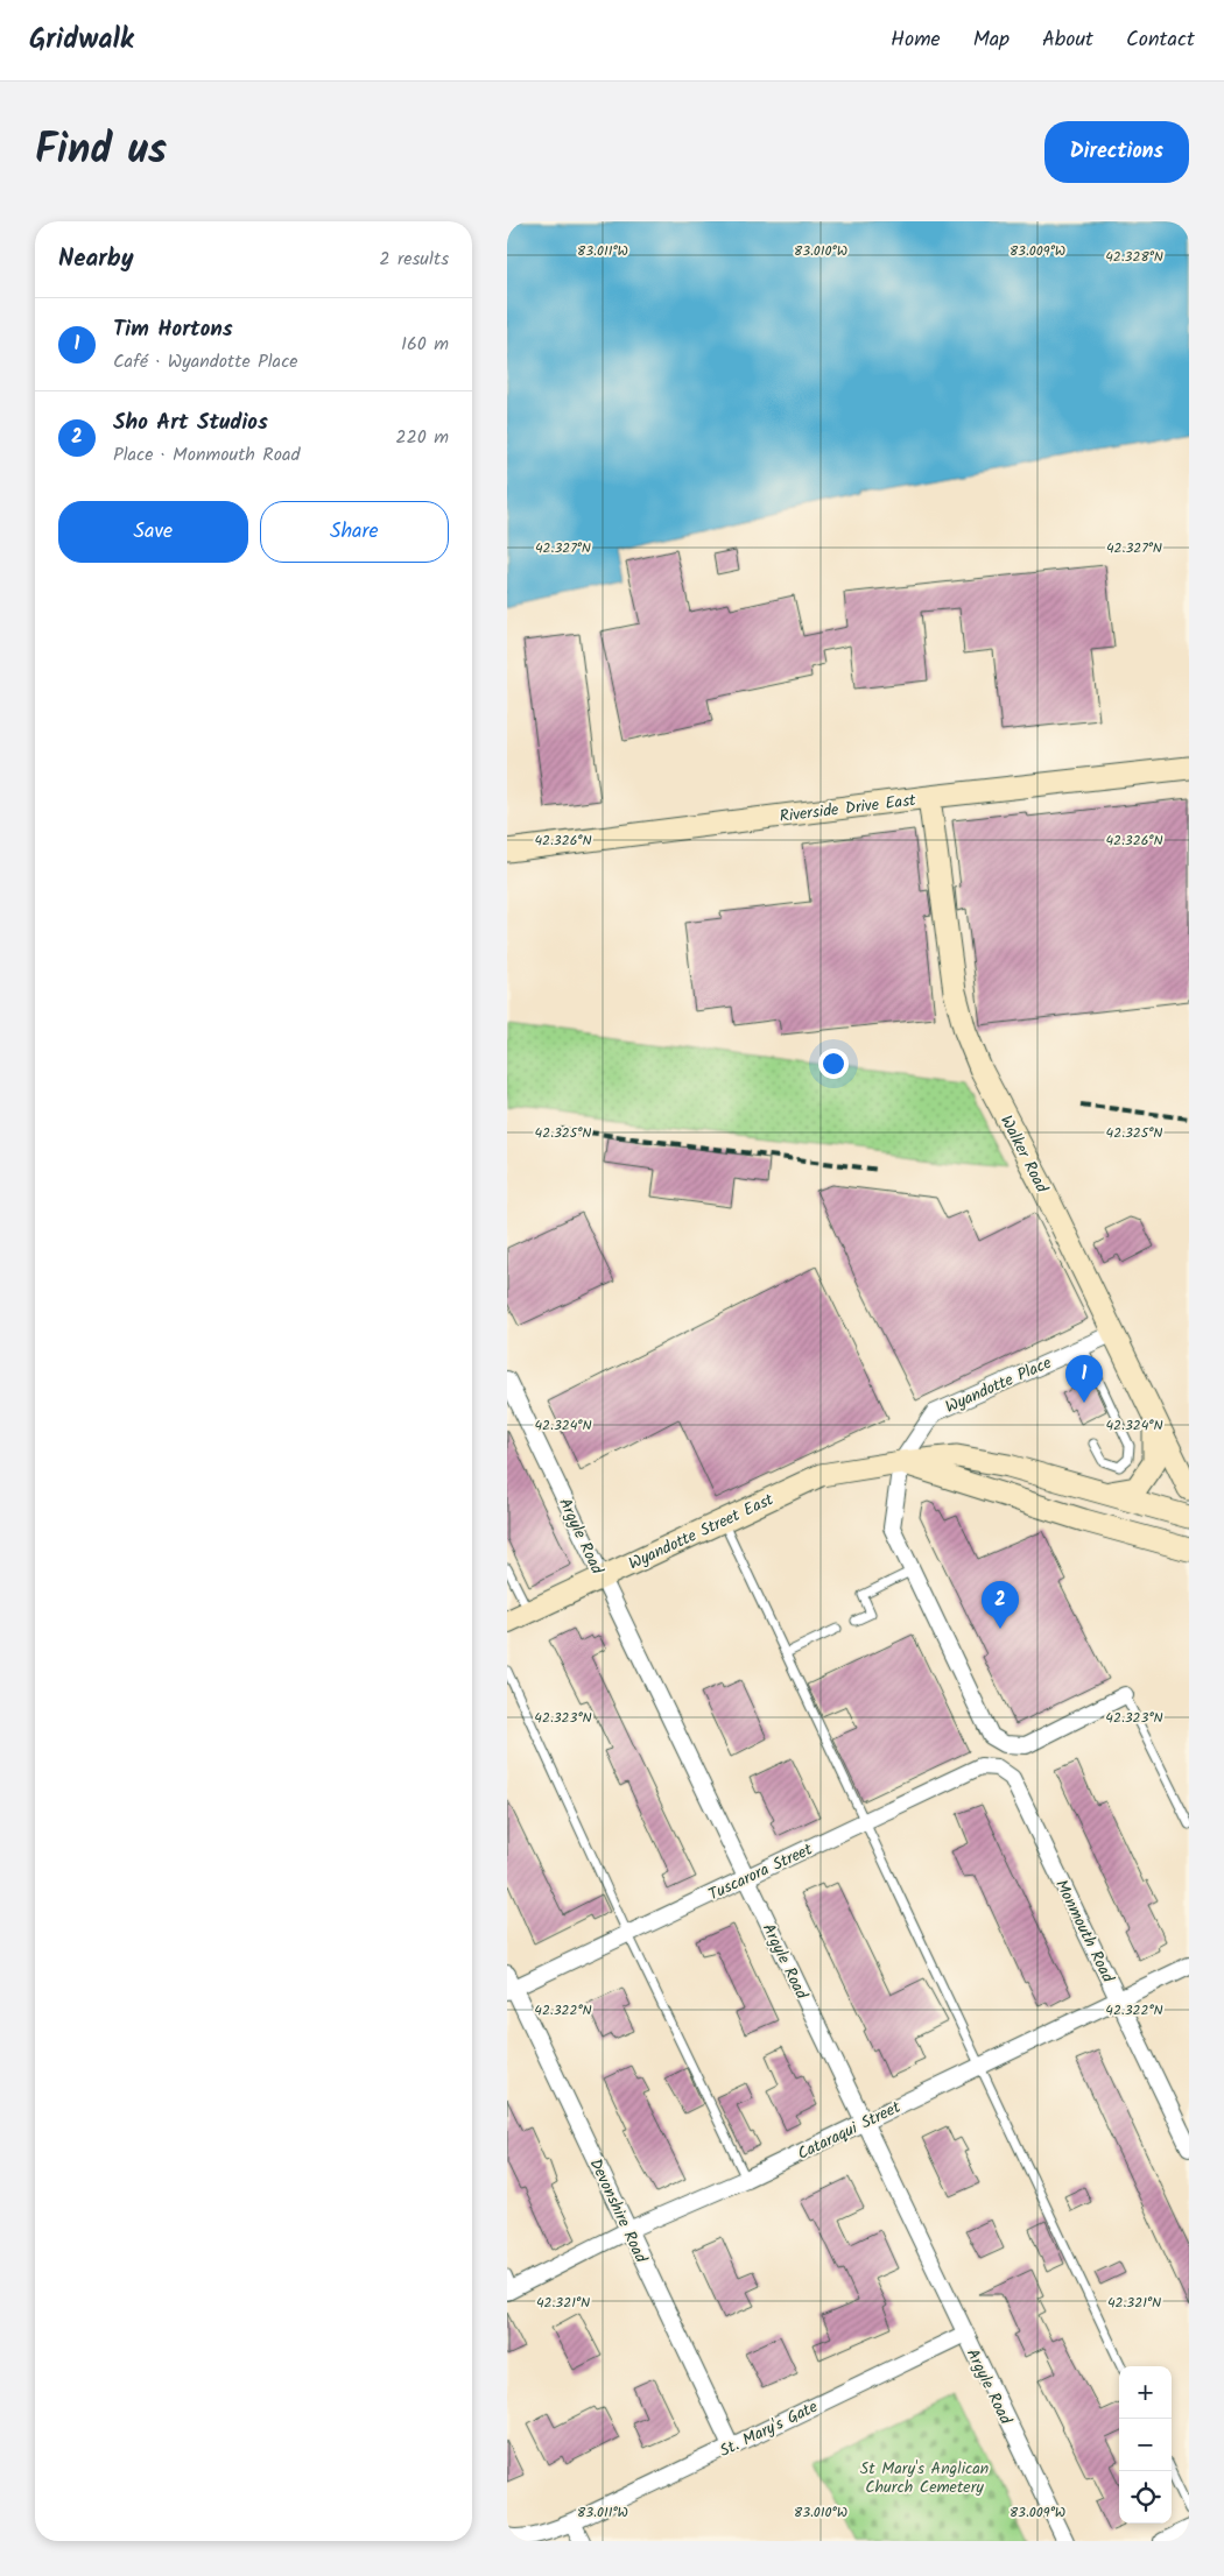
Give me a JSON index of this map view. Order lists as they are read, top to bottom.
{
  "streets": {
    "main road": ["Riverside Drive East", "Walker Road", "Wyandotte Street East"],
    "street": [
      "Wyandotte Place",
      "Argyle Road",
      "Tuscarora Street",
      "Monmouth Road",
      "Cataraqui Street",
      "Devonshire Road",
      "St. Mary's Gate"
    ]
  },
  "crossings": [
    ["Riverside Drive East", "Walker Road"],
    ["Walker Road", "Wyandotte Place"],
    ["Wyandotte Place", "Wyandotte Street East"],
    ["Wyandotte Street East", "Argyle Road"],
    ["Argyle Road", "Tuscarora Street"],
    ["Argyle Road", "Cataraqui Street"],
    ["Argyle Road", "St. Mary's Gate"],
    ["Tuscarora Street", "Monmouth Road"],
    ["Tuscarora Street", "Devonshire Road"],
    ["Monmouth Road", "Cataraqui Street"],
    ["Cataraqui Street", "Devonshire Road"],
    ["Devonshire Road", "St. Mary's Gate"]
  ],
  "parks": ["St Mary's Anglican Church Cemetery"],
  "page": {
    "header": "Gridwalk",
    "nav": [
      "Home",
      "Map",
      "About",
      "Contact"
    ],
    "title": "Find us",
    "buttons": [
      "Directions",
      ["Save", "Share"]
    ],
    "heading": ["Nearby", "2 results"],
    "list": [
      {
        "mark": "1",
        "name": "Tim Hortons",
        "note": "Café · Wyandotte Place",
        "value": "160 m"
      },
      {
        "mark": "2",
        "name": "Sho Art Studios",
        "note": "Place · Monmouth Road",
        "value": "220 m"
      }
    ],
    "pins": ["1", "2"],
    "map_buttons": ["+", "−"]
  },
  "coordinates": [
    "83.011°W",
    "83.010°W",
    "83.009°W",
    "42.328°N",
    "42.327°N",
    "42.326°N",
    "42.325°N",
    "42.324°N",
    "42.323°N",
    "42.322°N",
    "42.321°N"
  ]
}
